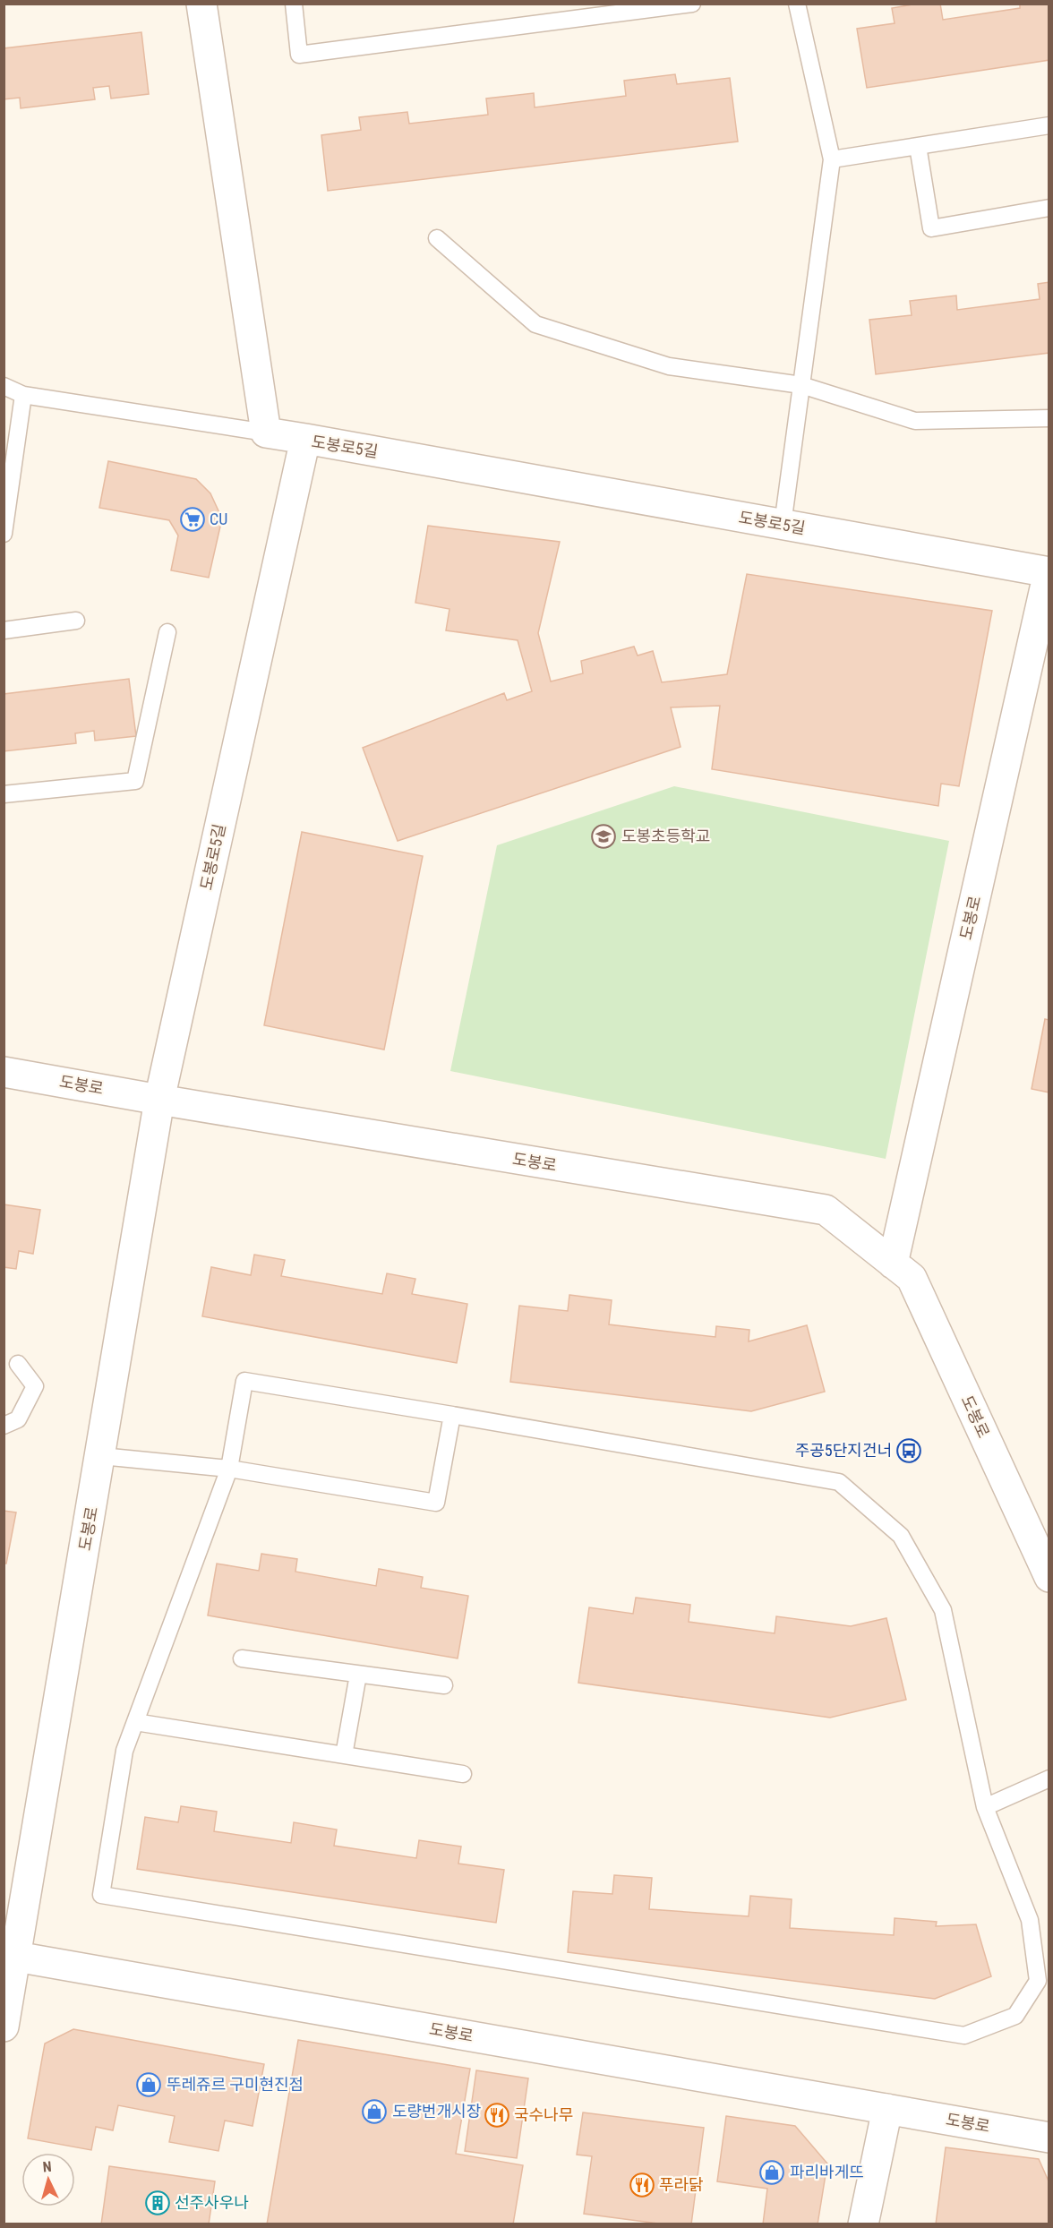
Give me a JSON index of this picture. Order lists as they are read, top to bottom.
{
  "streets": {
    "street": ["도봉로5길", "도봉로"]
  },
  "crossings": [
    ["도봉로5길", "도봉로"]
  ],
  "places": {
    "supermarket": ["CU"],
    "school or university": ["도봉초등학교"],
    "bus stop": ["주공5단지건너"],
    "shop": ["뚜레쥬르 구미현진점", "도량번개시장", "파리바게뜨"],
    "restaurant": ["국수나무", "푸라닭"],
    "building": ["선주사우나"]
  },
  "north": "top"
}
